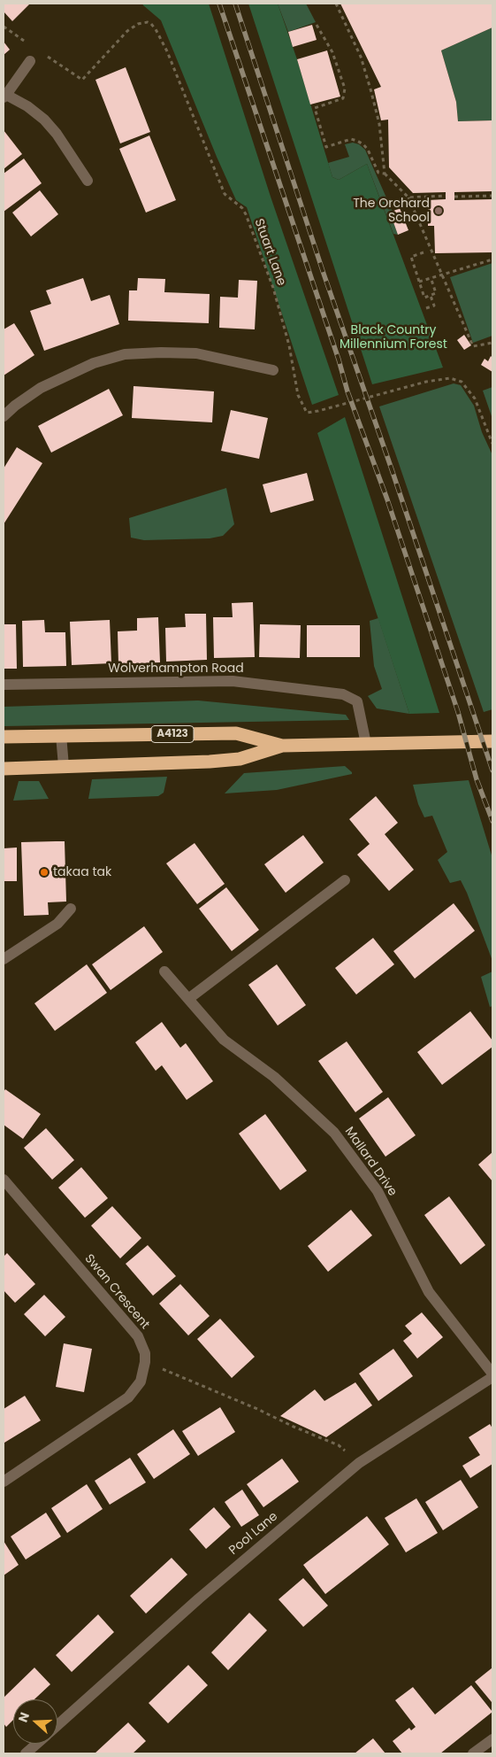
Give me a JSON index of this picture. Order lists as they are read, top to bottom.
{
  "streets": {
    "highway": ["A4123"],
    "street": [
      "Wolverhampton Road",
      "Mallard Drive",
      "Swan Crescent",
      "Pool Lane"
    ],
    "path": ["Stuart Lane"]
  },
  "crossings": [
    ["Wolverhampton Road", "A4123"]
  ],
  "parks": ["Black Country Millennium Forest"],
  "places": ["The Orchard School", "takaa tak"],
  "north": "left"
}
